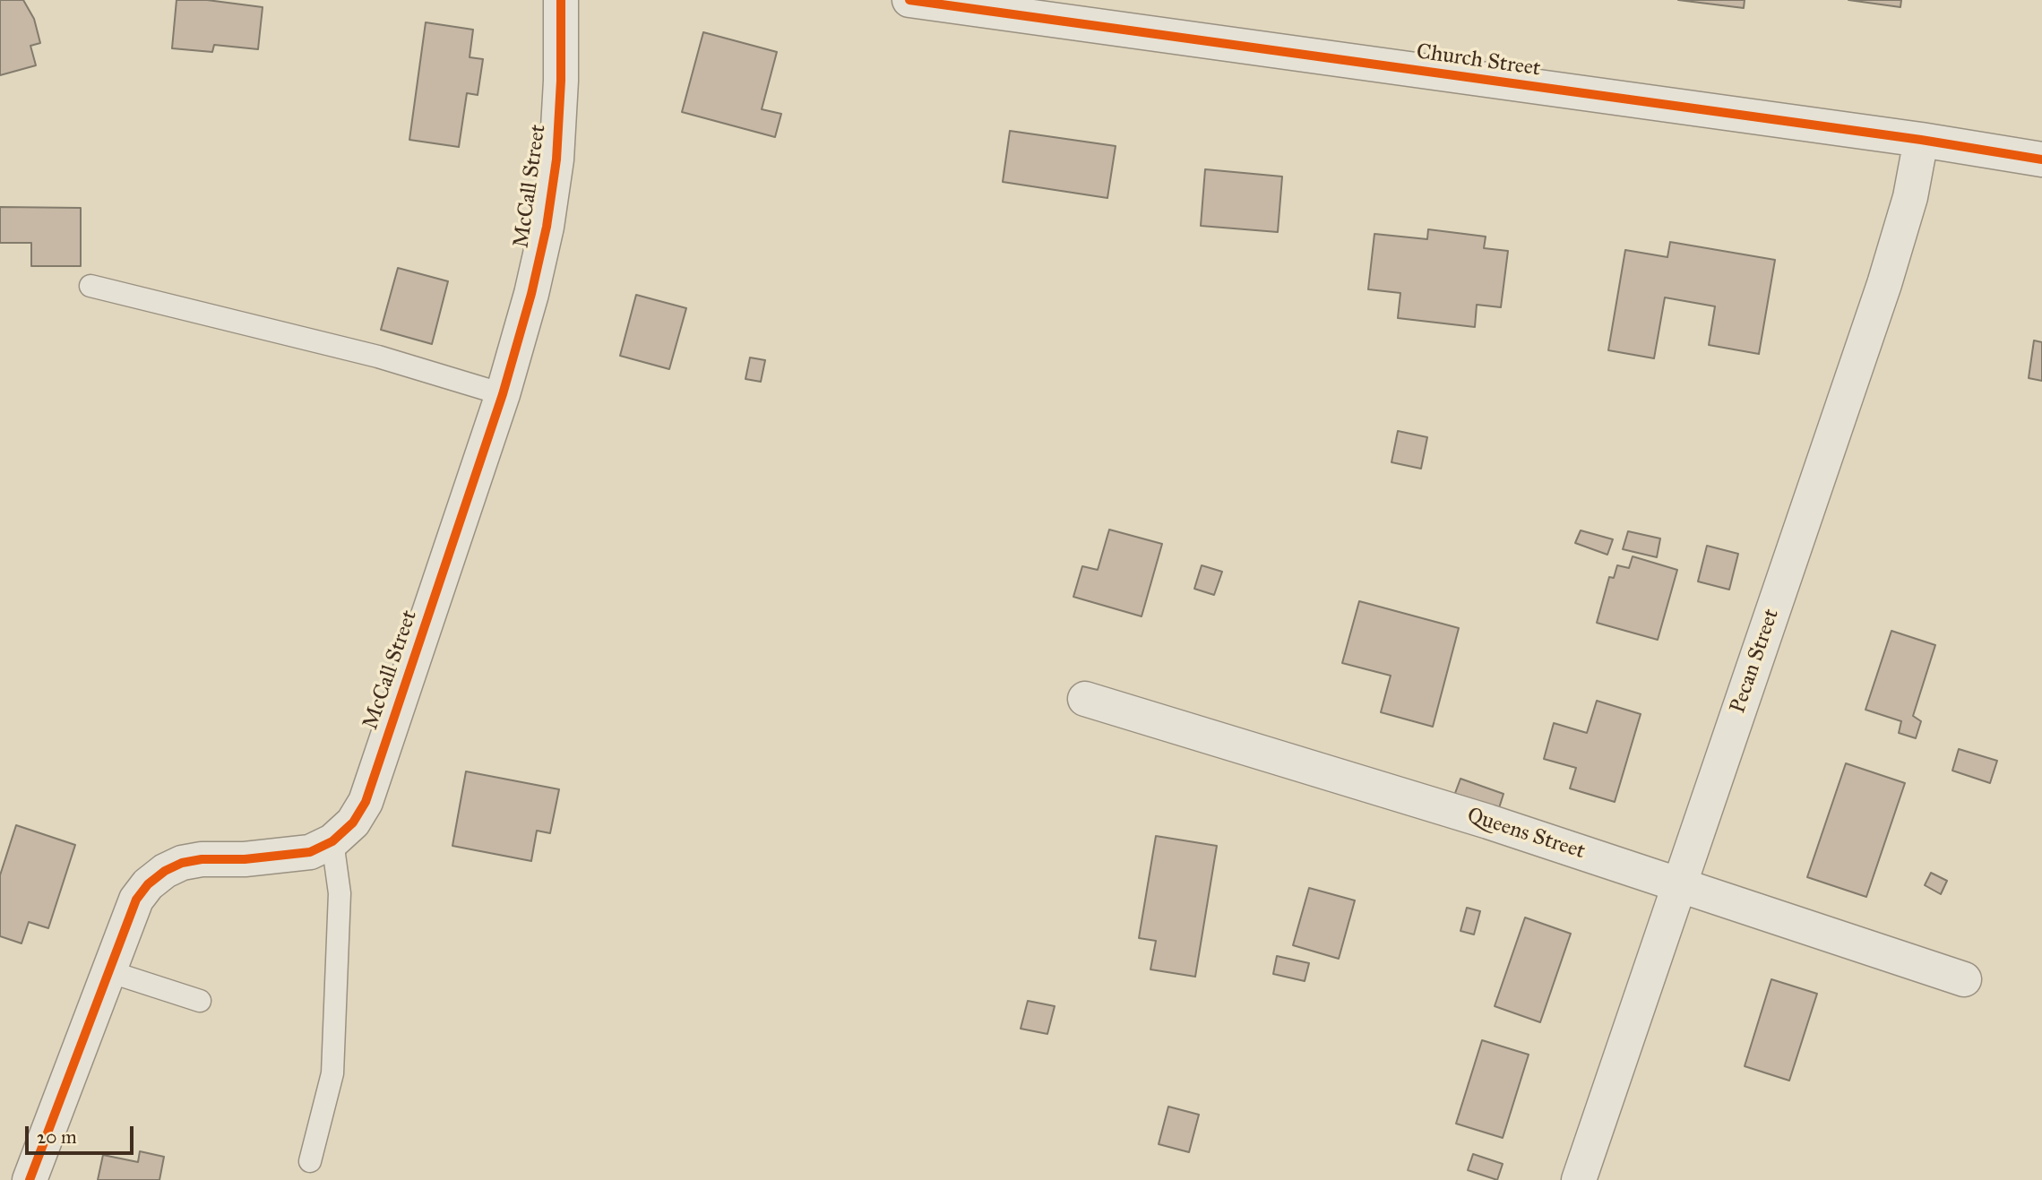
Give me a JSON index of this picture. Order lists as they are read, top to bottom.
{
  "streets": {
    "street": [
      "Church Street",
      "McCall Street",
      "Pecan Street",
      "Queens Street"
    ]
  },
  "crossings": [
    ["Church Street", "Pecan Street"],
    ["Pecan Street", "Queens Street"]
  ],
  "scale_bar": "20 m"
}
